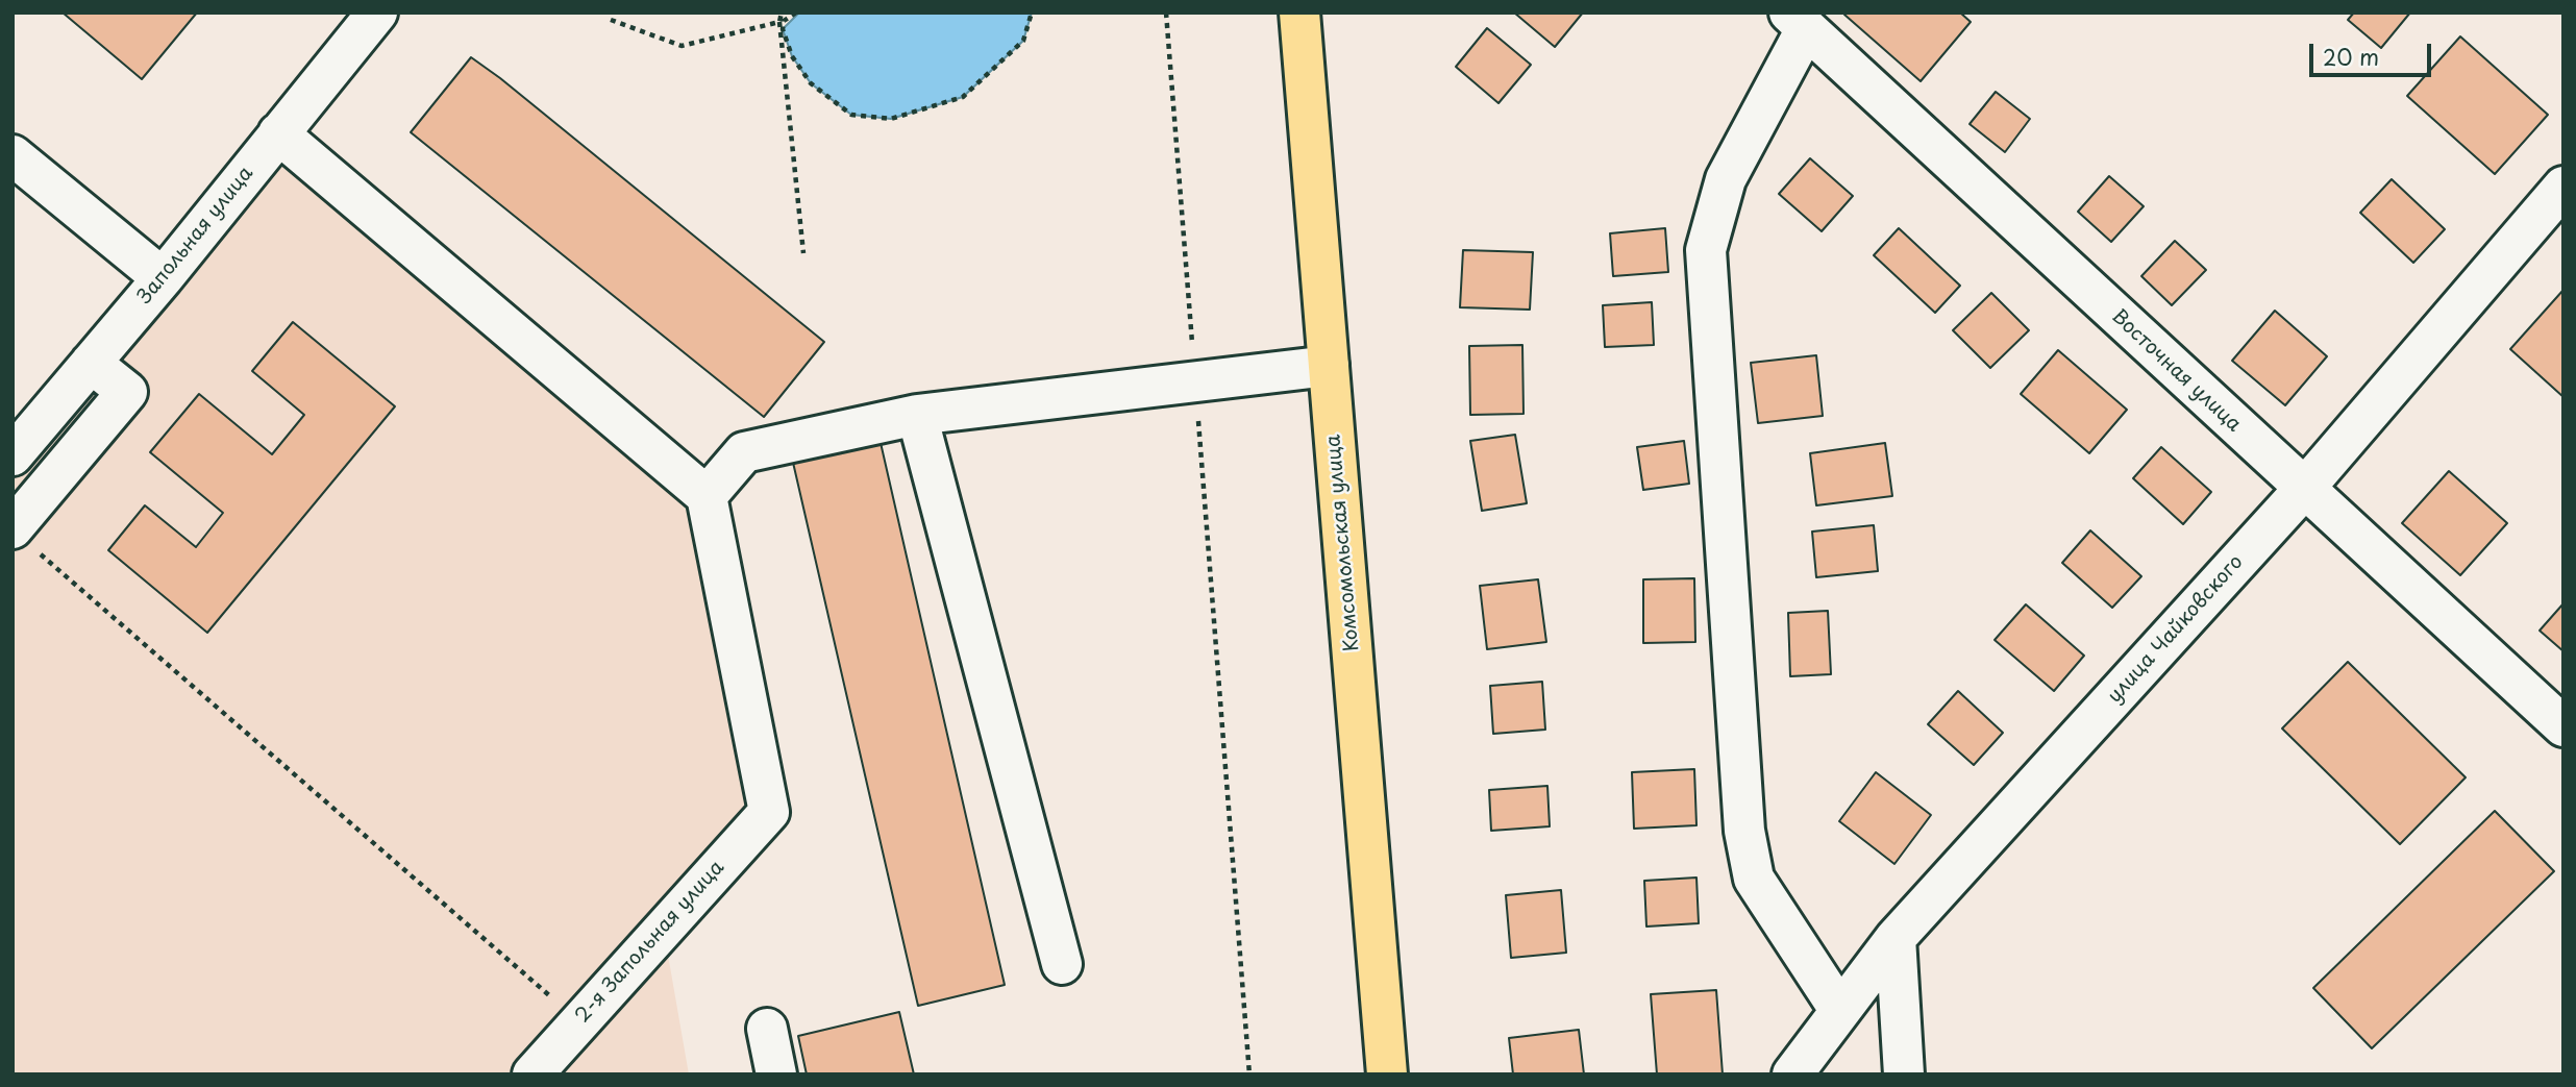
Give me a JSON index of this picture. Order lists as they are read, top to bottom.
{
  "streets": {
    "main road": ["Комсомольская улица"],
    "street": [
      "Запольная улица",
      "Восточная улица",
      "улица Чайковского",
      "2-я Запольная улица"
    ]
  },
  "crossings": [
    ["Восточная улица", "улица Чайковского"]
  ],
  "scale_bar": "20 m"
}
